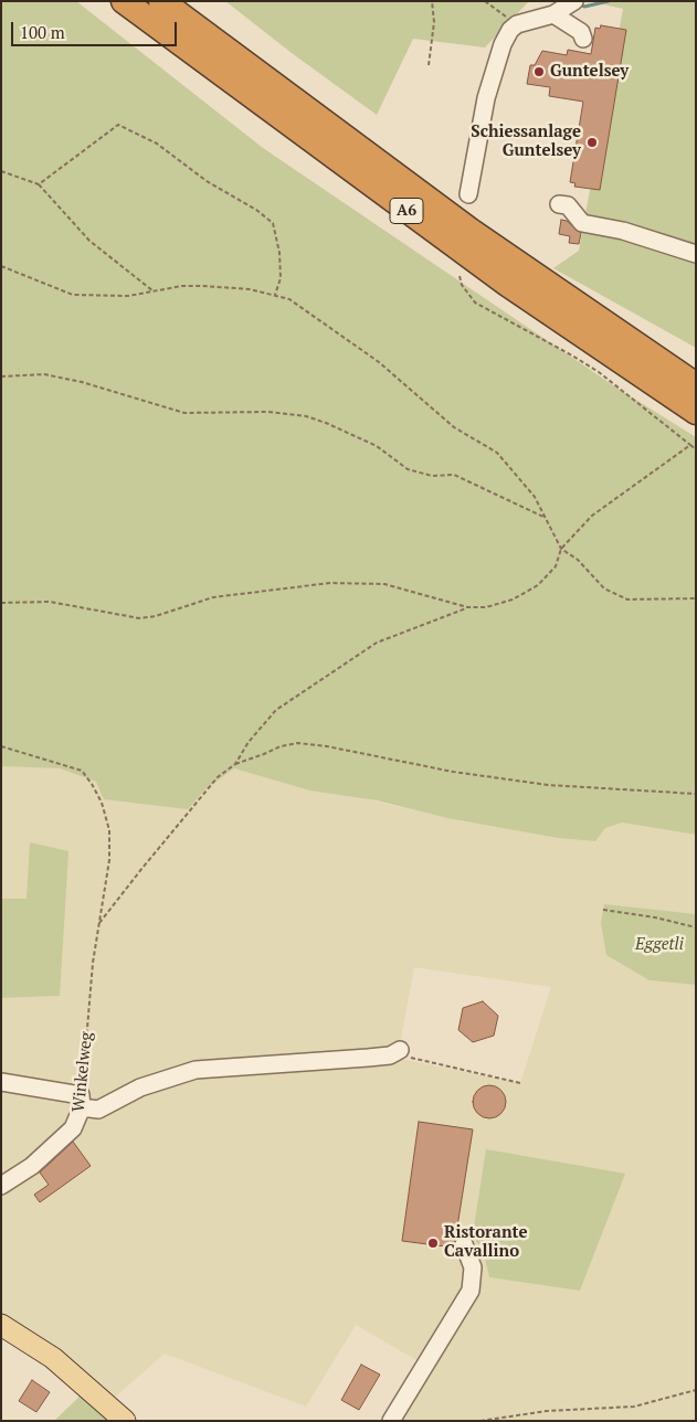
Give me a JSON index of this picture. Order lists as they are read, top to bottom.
{
  "streets": {
    "highway": ["A6"],
    "street": ["Winkelweg"]
  },
  "parks": ["Eggetli"],
  "places": ["Guntelsey", "Schiessanlage Guntelsey", "Ristorante Cavallino"],
  "scale_bar": "100 m"
}
